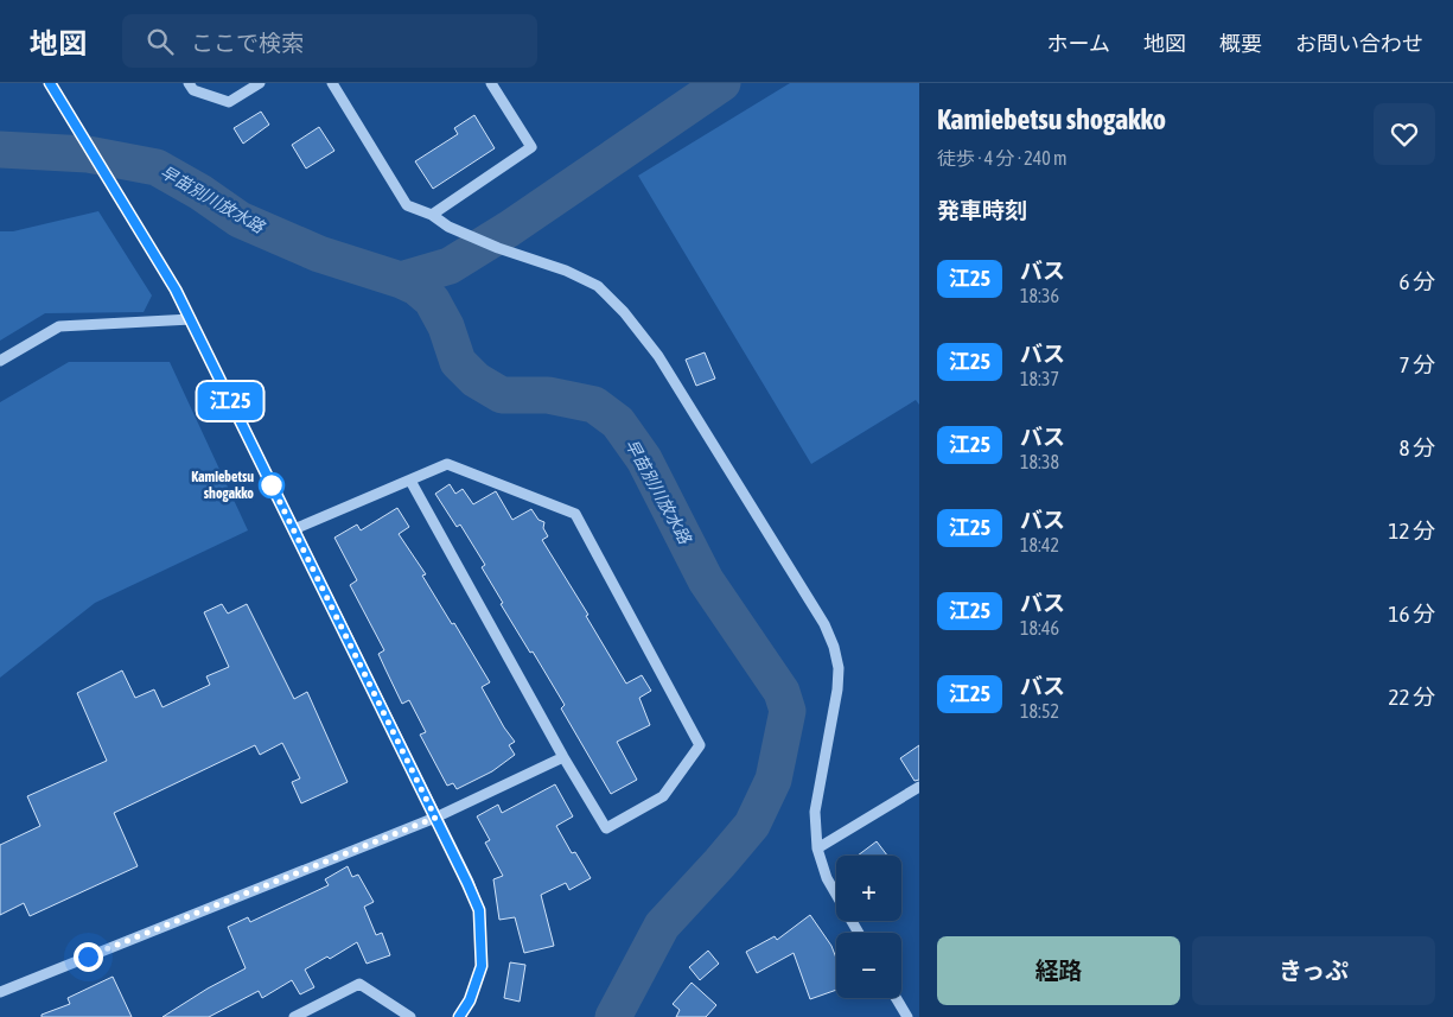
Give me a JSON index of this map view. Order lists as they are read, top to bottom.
{
  "water": ["早苗別川放水路"],
  "places": ["Kamiebetsu shogakko"],
  "lines": ["bus line 江25"],
  "page": {
    "header": "地図",
    "search": "ここで検索",
    "nav": [
      "ホーム",
      "地図",
      "概要",
      "お問い合わせ"
    ],
    "on_map": "江25",
    "heading": [
      ["Kamiebetsu shogakko", "徒歩 · 4 分 · 240 m"],
      "発車時刻"
    ],
    "list": [
      {
        "mark": "江25",
        "name": "バス",
        "note": "18:36",
        "value": "6 分"
      },
      {
        "mark": "江25",
        "name": "バス",
        "note": "18:37",
        "value": "7 分"
      },
      {
        "mark": "江25",
        "name": "バス",
        "note": "18:38",
        "value": "8 分"
      },
      {
        "mark": "江25",
        "name": "バス",
        "note": "18:42",
        "value": "12 分"
      },
      {
        "mark": "江25",
        "name": "バス",
        "note": "18:46",
        "value": "16 分"
      },
      {
        "mark": "江25",
        "name": "バス",
        "note": "18:52",
        "value": "22 分"
      }
    ],
    "map_buttons": ["+", "−"],
    "buttons": ["経路", "きっぷ"]
  }
}
